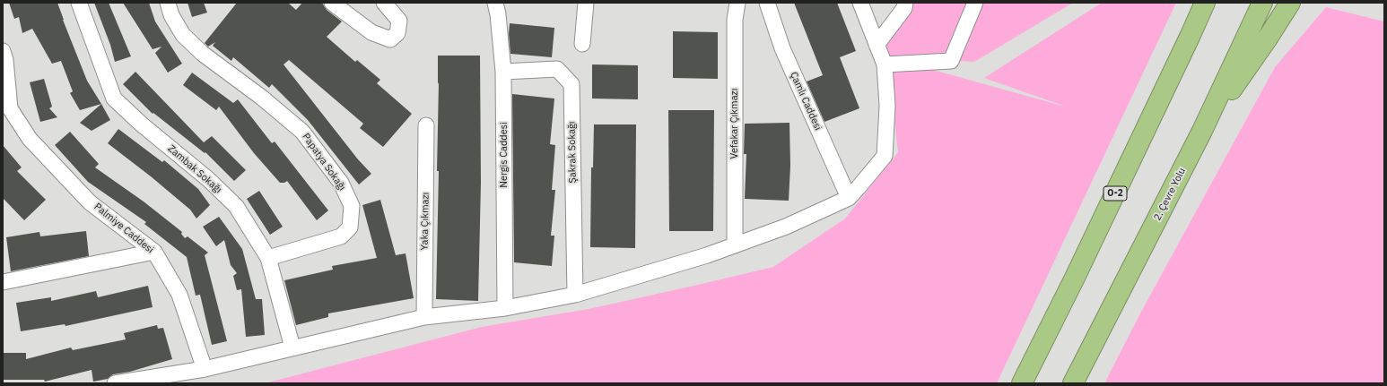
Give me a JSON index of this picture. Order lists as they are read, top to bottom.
{
  "streets": {
    "highway": ["O-2", "2. Çevre Yolu"],
    "street": [
      "Çamlı Caddesi",
      "Vefakar Çıkmazı",
      "Şakrak Sokağı",
      "Nergis Caddesi",
      "Papatya Sokağı",
      "Zambak Sokağı",
      "Yaka Çıkmazı",
      "Palmiye Caddesi"
    ]
  },
  "crossings": [
    ["Şakrak Sokağı", "Nergis Caddesi"],
    ["Papatya Sokağı", "Zambak Sokağı"]
  ]
}
